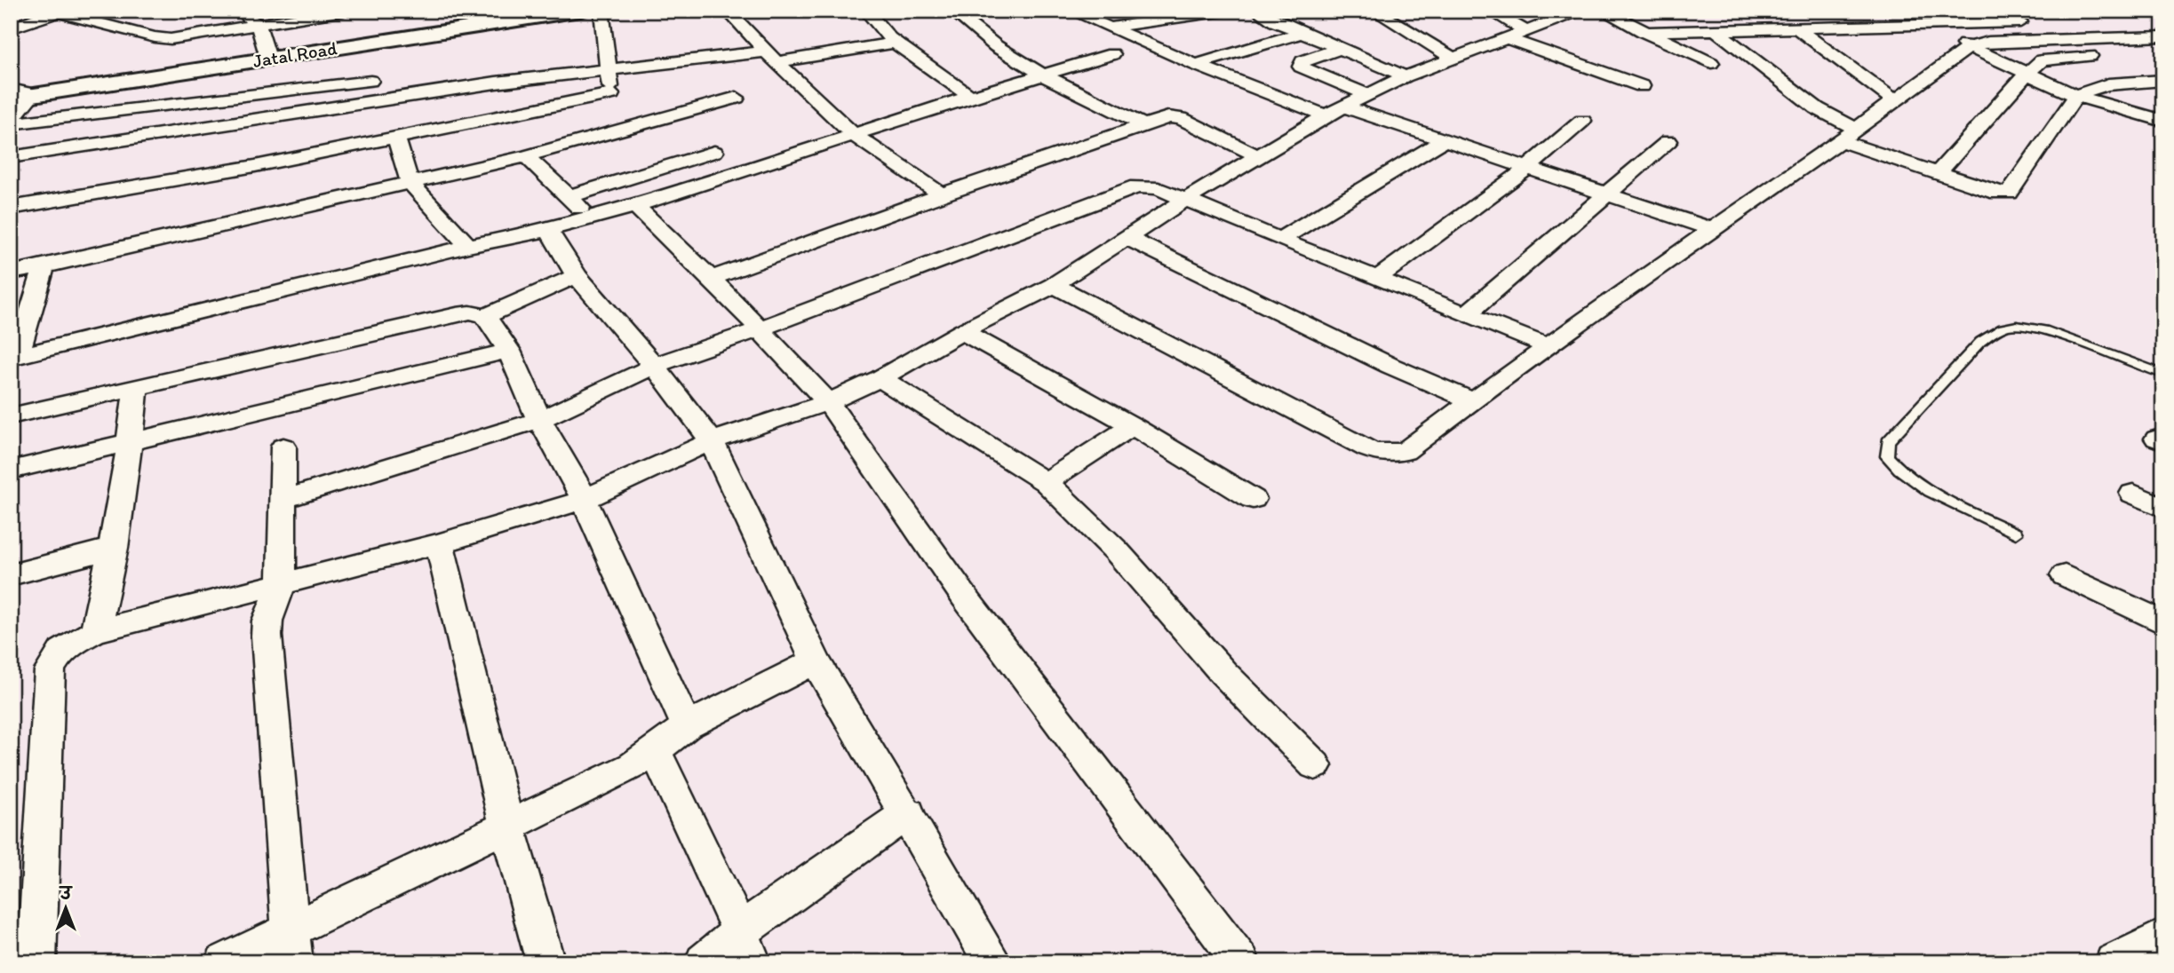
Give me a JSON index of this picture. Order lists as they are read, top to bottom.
{
  "streets": {
    "main road": ["Jatal Road"]
  },
  "north": "top"
}
